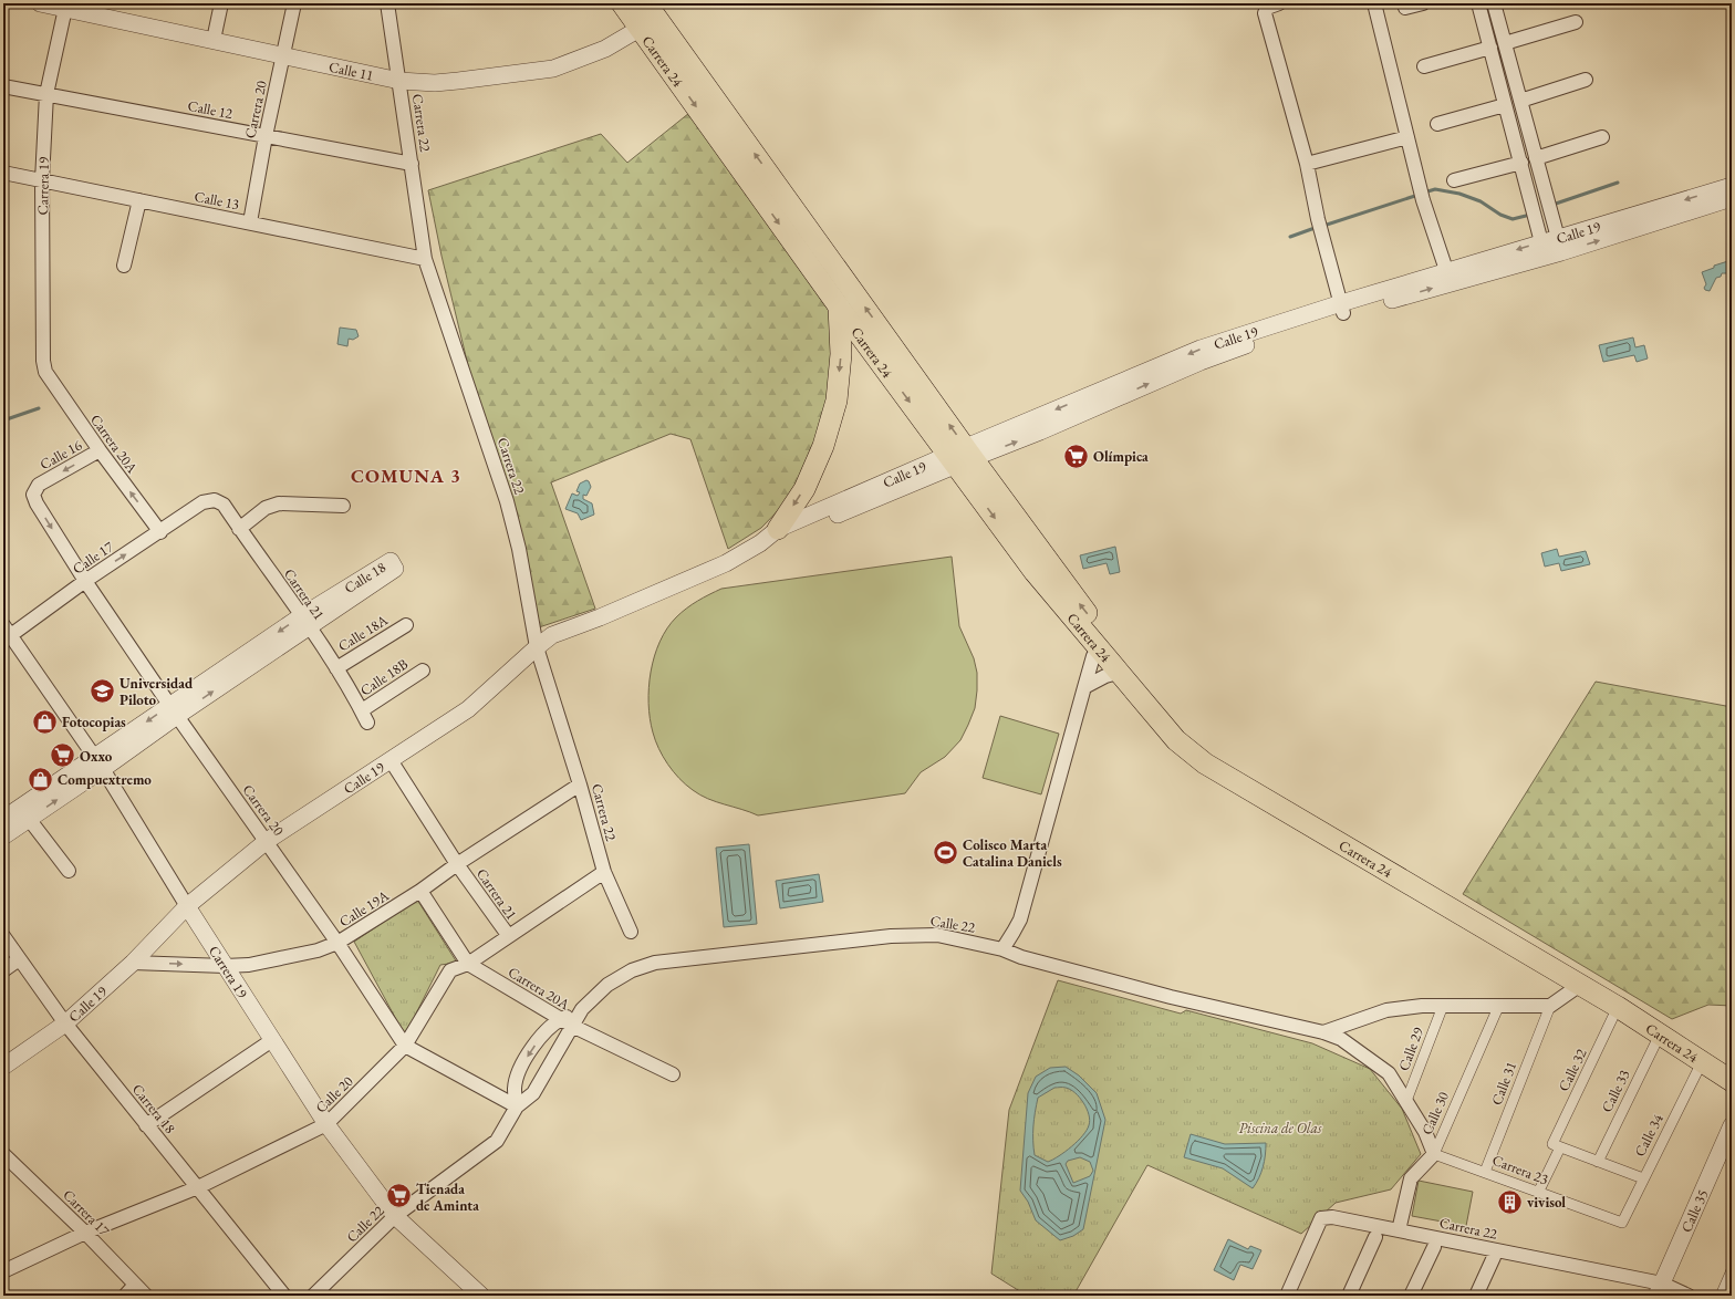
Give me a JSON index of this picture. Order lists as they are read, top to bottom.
{
  "streets": {
    "main road": ["Carrera 24"],
    "street": [
      "Calle 11",
      "Calle 12",
      "Carrera 20",
      "Carrera 22",
      "Carrera 19",
      "Calle 13",
      "Calle 19",
      "Carrera 20A",
      "Calle 16",
      "Calle 17",
      "Calle 18",
      "Carrera 21",
      "Calle 18A",
      "Calle 18B",
      "Calle 19A",
      "Calle 22",
      "Calle 29",
      "Calle 32",
      "Calle 31",
      "Calle 33",
      "Calle 20",
      "Carrera 18",
      "Calle 30",
      "Calle 34",
      "Carrera 23",
      "Calle 35",
      "Carrera 17"
    ]
  },
  "crossings": [
    ["Carrera 24", "Calle 11"],
    ["Carrera 24", "Calle 19"],
    ["Carrera 24", "Calle 32"],
    ["Carrera 24", "Calle 33"],
    ["Carrera 24", "Calle 34"],
    ["Calle 11", "Carrera 20"],
    ["Calle 11", "Carrera 22"],
    ["Calle 11", "Carrera 19"],
    ["Calle 12", "Carrera 20"],
    ["Calle 12", "Carrera 22"],
    ["Calle 12", "Carrera 19"],
    ["Carrera 20", "Calle 13"],
    ["Carrera 20", "Calle 19"],
    ["Carrera 20", "Calle 16"],
    ["Carrera 20", "Calle 17"],
    ["Carrera 20", "Calle 18"],
    ["Carrera 20", "Calle 19A"],
    ["Carrera 20", "Calle 22"],
    ["Carrera 20", "Calle 20"],
    ["Carrera 22", "Calle 13"],
    ["Carrera 22", "Calle 19"],
    ["Carrera 22", "Calle 19A"],
    ["Carrera 22", "Calle 20"],
    ["Carrera 22", "Calle 30"],
    ["Carrera 22", "Calle 35"],
    ["Carrera 19", "Calle 13"],
    ["Carrera 19", "Calle 19"],
    ["Carrera 19", "Carrera 20A"],
    ["Carrera 19", "Calle 17"],
    ["Carrera 19", "Calle 18"],
    ["Carrera 19", "Calle 19A"],
    ["Carrera 19", "Calle 22"],
    ["Carrera 19", "Calle 20"],
    ["Calle 19", "Carrera 21"],
    ["Calle 19", "Calle 19A"],
    ["Calle 19", "Carrera 18"],
    ["Carrera 20A", "Calle 16"],
    ["Carrera 20A", "Calle 17"],
    ["Carrera 20A", "Calle 19A"],
    ["Carrera 20A", "Calle 22"],
    ["Carrera 20A", "Calle 20"],
    ["Calle 17", "Carrera 21"],
    ["Calle 18", "Carrera 21"],
    ["Carrera 21", "Calle 18A"],
    ["Carrera 21", "Calle 18B"],
    ["Carrera 21", "Calle 19A"],
    ["Carrera 21", "Calle 20"],
    ["Calle 22", "Calle 29"],
    ["Calle 22", "Calle 30"],
    ["Calle 22", "Carrera 23"],
    ["Calle 32", "Carrera 23"],
    ["Calle 31", "Carrera 23"],
    ["Calle 20", "Carrera 18"],
    ["Calle 20", "Carrera 17"],
    ["Calle 30", "Carrera 23"],
    ["Calle 34", "Carrera 23"]
  ],
  "one_way": ["Calle 16", "Calle 17"],
  "districts": ["COMUNA 3"],
  "parks": ["Piscina de Olas"],
  "places": {
    "supermarket": ["Olímpica", "Oxxo", "Tienada de Aminta"],
    "school or university": ["Universidad Piloto"],
    "shop": ["Fotocopias", "Compuextremo"],
    "sports": ["Coliseo Marta Catalina Daniels"],
    "building": ["vivisol"]
  }
}
